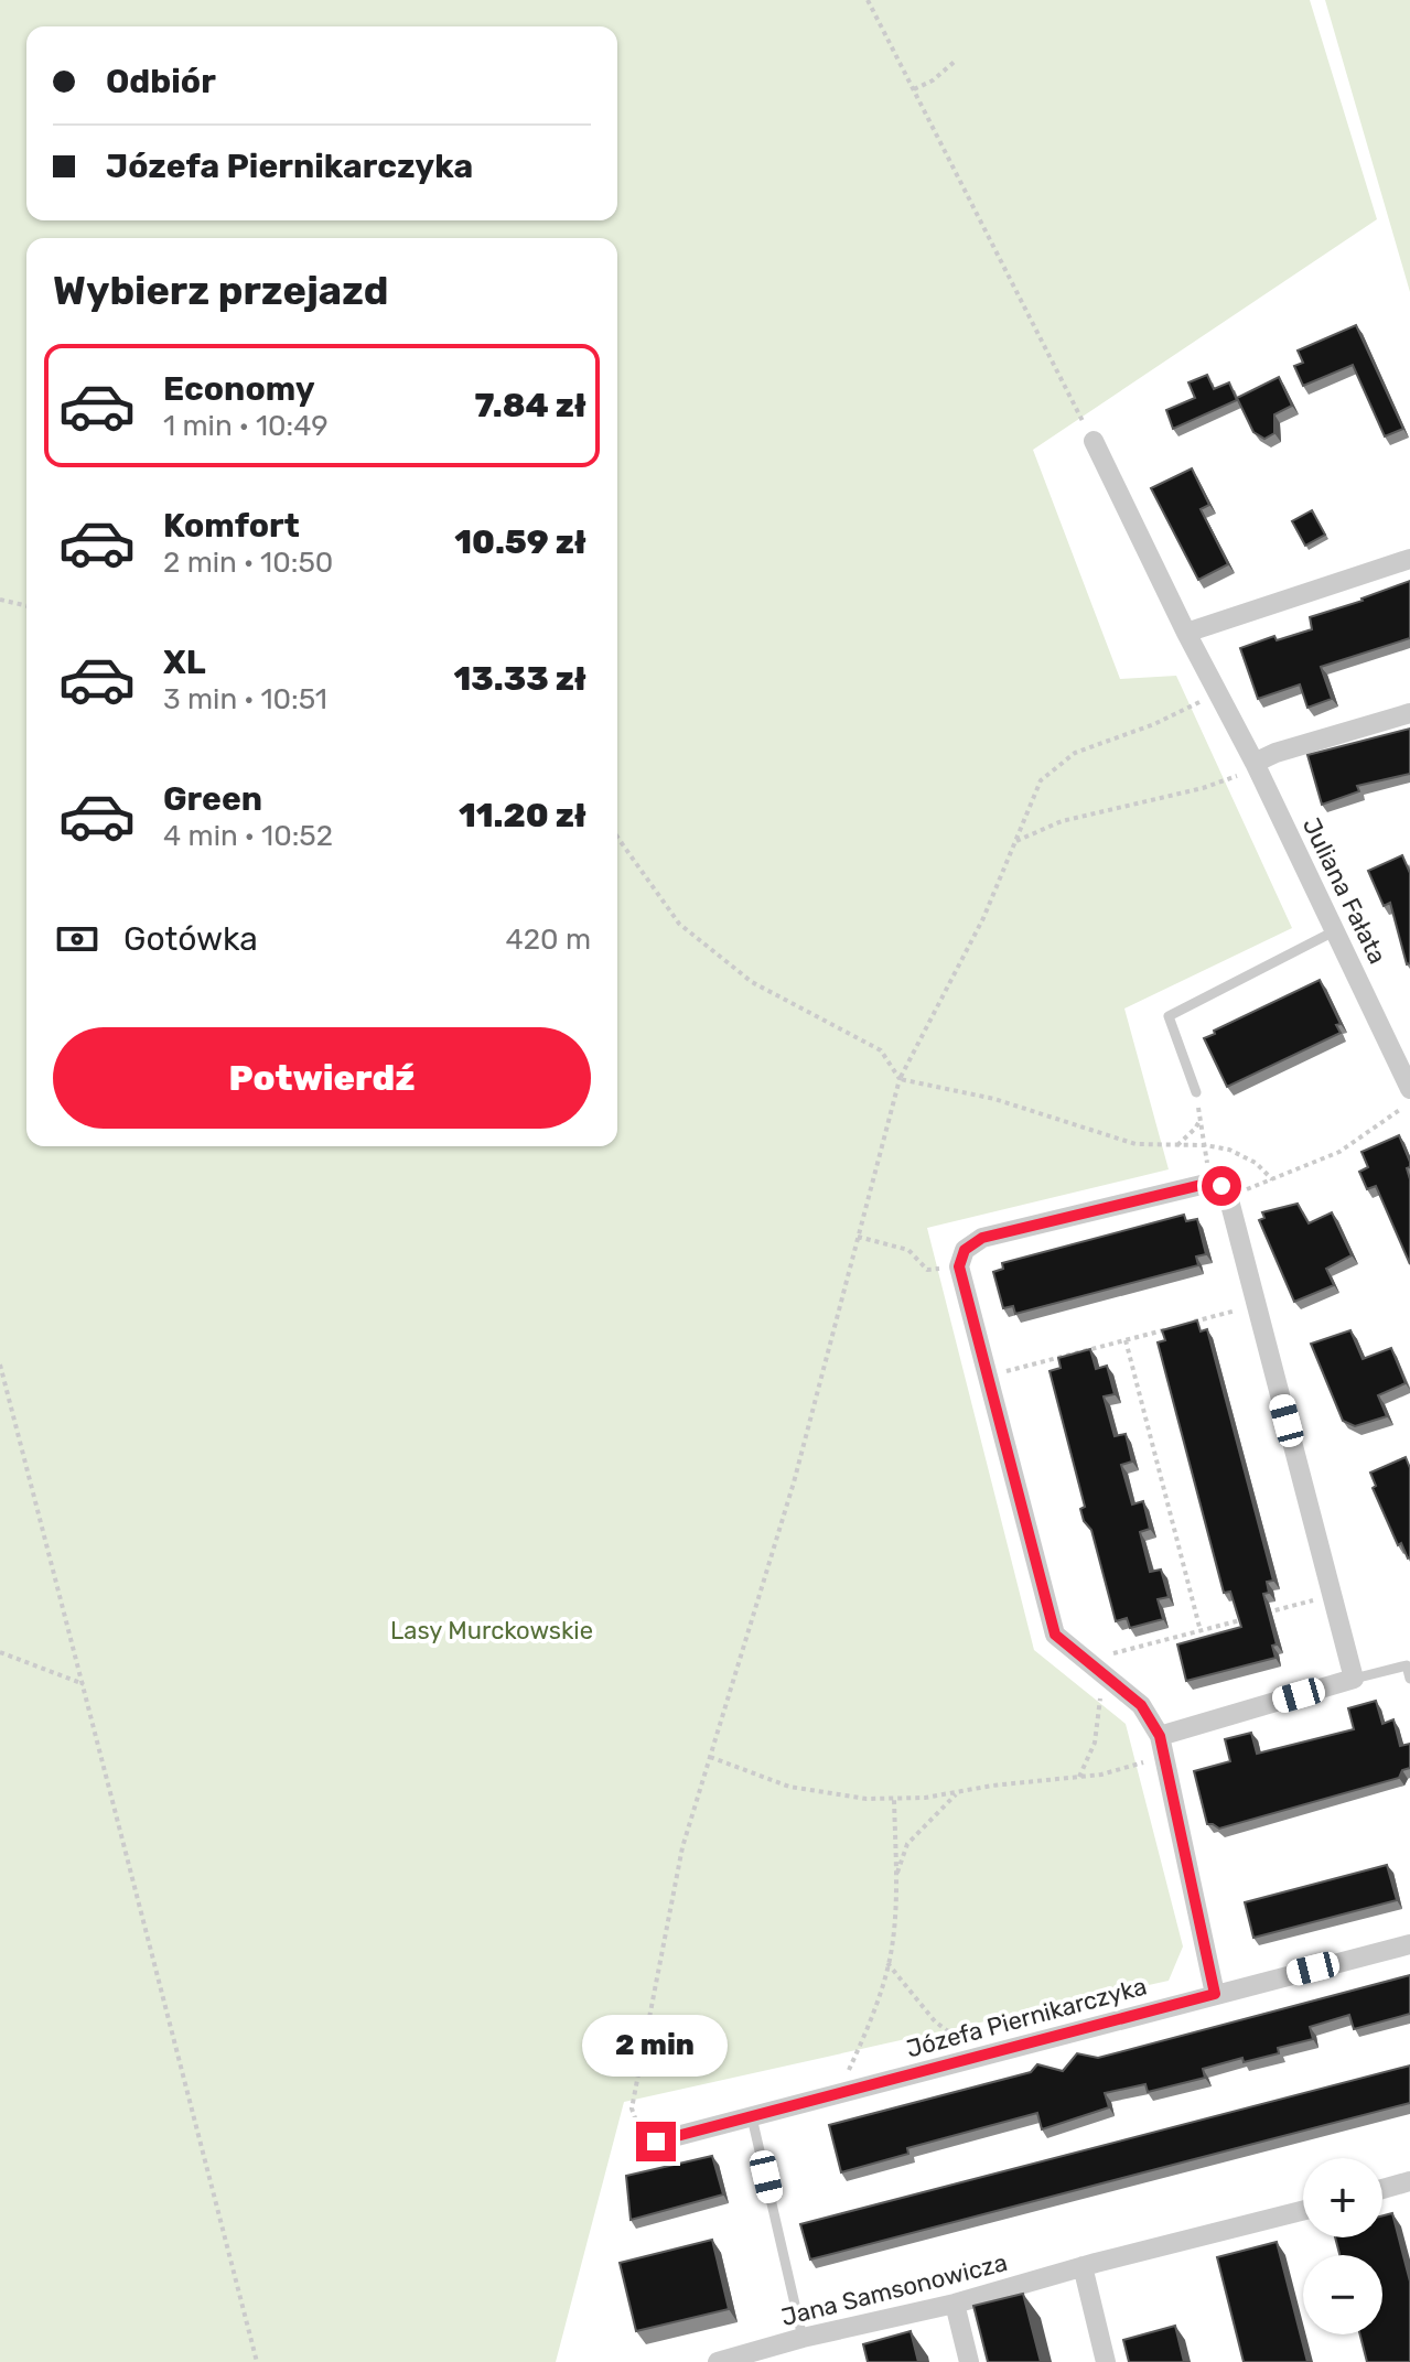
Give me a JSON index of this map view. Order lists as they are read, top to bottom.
{
  "streets": {
    "street": ["Juliana Fałata", "Józefa Piernikarczyka", "Jana Samsonowicza"]
  },
  "parks": ["Lasy Murckowskie"],
  "page": {
    "banner": ["Odbiór", "Józefa Piernikarczyka"],
    "heading": "Wybierz przejazd",
    "list": [
      {
        "name": "Economy",
        "note": "1 min · 10:49",
        "value": "7.84 zł"
      },
      {
        "name": "Komfort",
        "note": "2 min · 10:50",
        "value": "10.59 zł"
      },
      {
        "name": "XL",
        "note": "3 min · 10:51",
        "value": "13.33 zł"
      },
      {
        "name": "Green",
        "note": "4 min · 10:52",
        "value": "11.20 zł"
      }
    ],
    "pay": ["Gotówka", "420 m"],
    "buttons": "Potwierdź",
    "bubble": "2 min",
    "map_buttons": ["+", "−"]
  }
}
